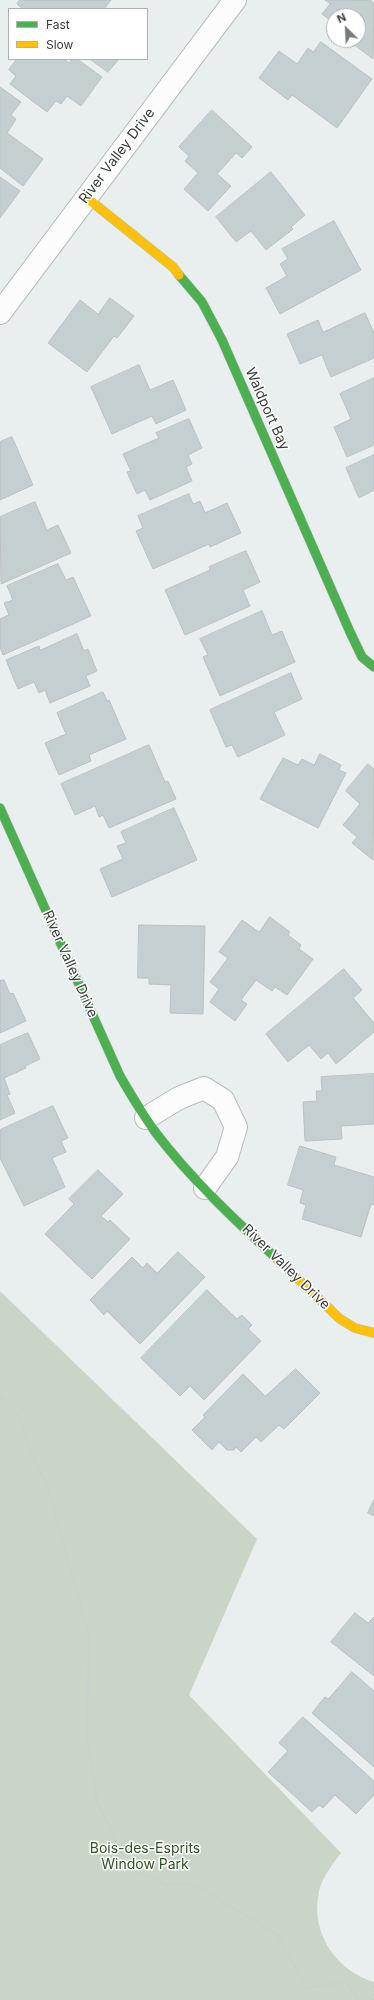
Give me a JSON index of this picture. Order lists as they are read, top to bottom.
{
  "streets": {
    "street": ["River Valley Drive", "Waldport Bay"]
  },
  "crossings": [
    ["River Valley Drive", "Waldport Bay"]
  ],
  "parks": ["Bois-des-Esprits Window Park"],
  "legend": ["Fast", "Slow"],
  "north": "top left"
}
